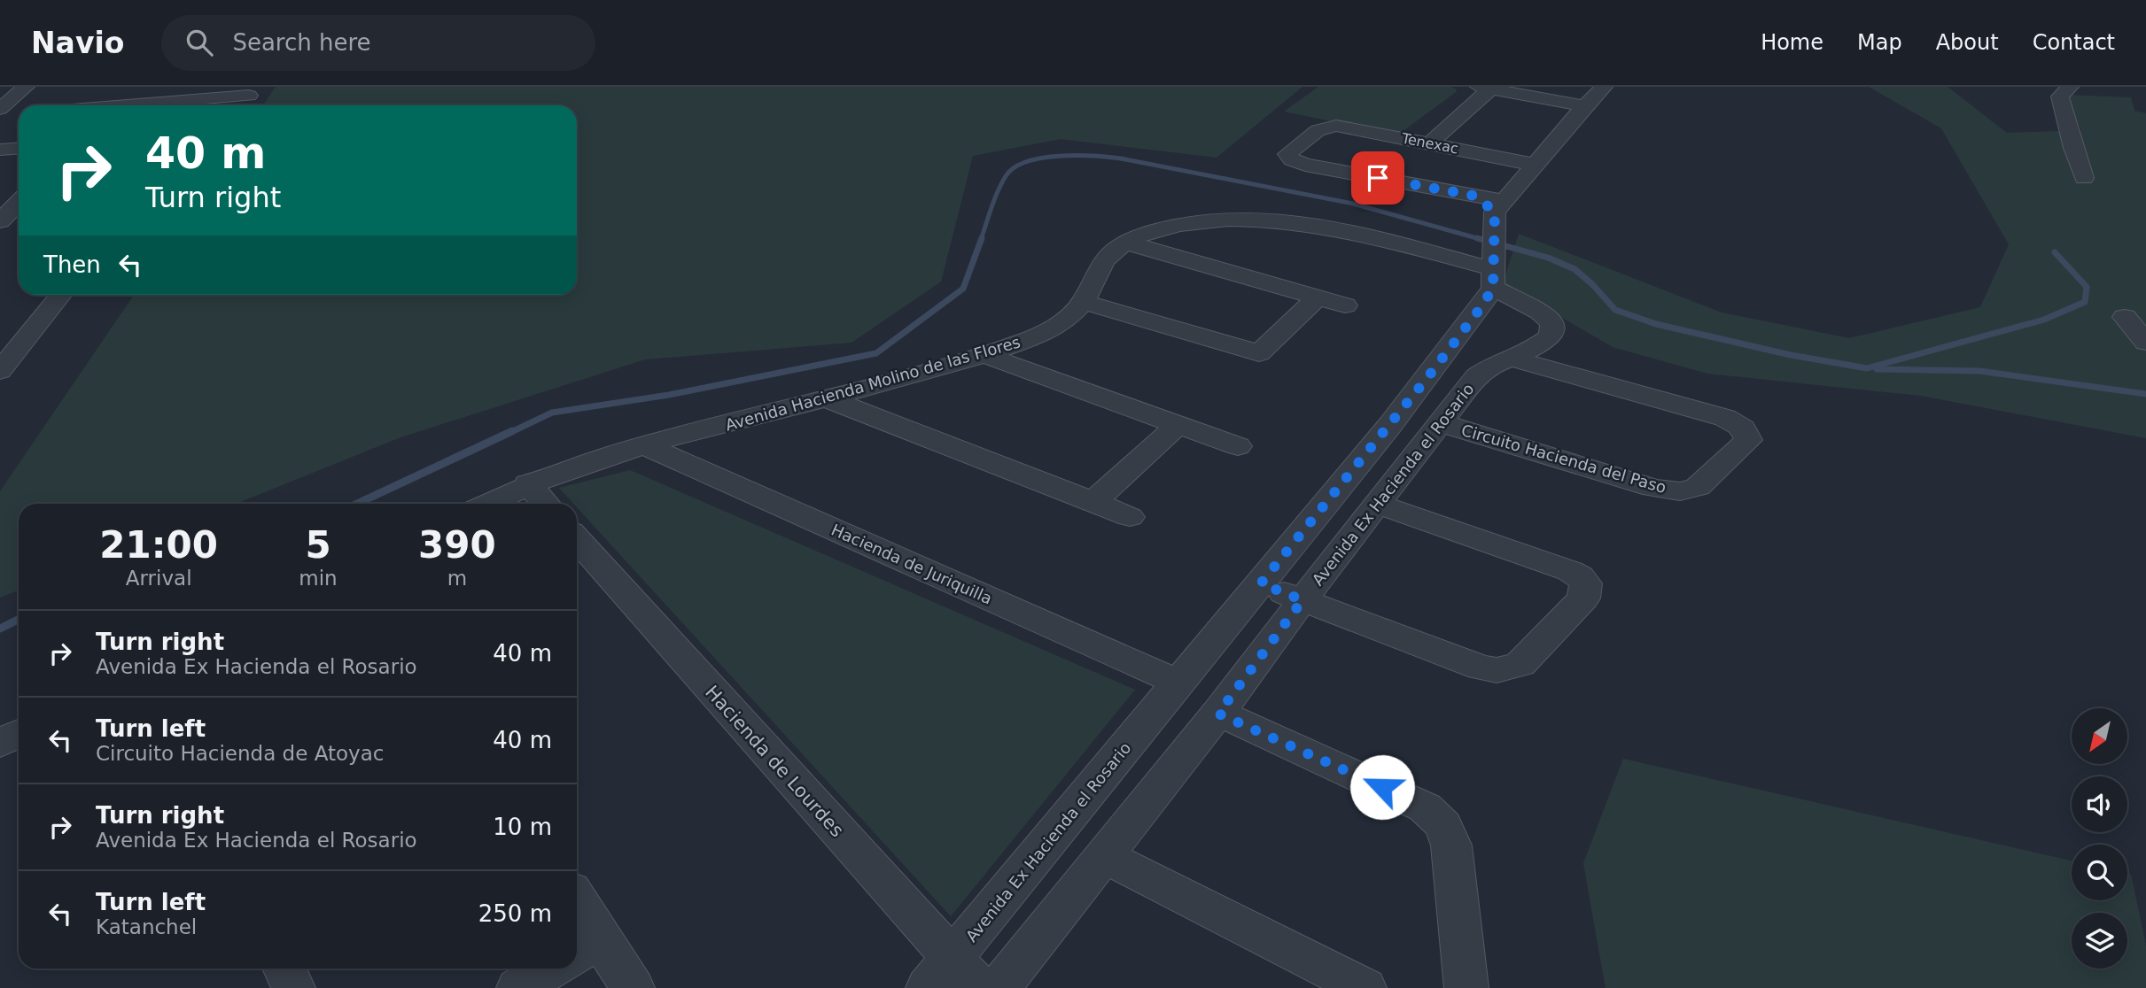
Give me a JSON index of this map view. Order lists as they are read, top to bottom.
{
  "streets": {
    "street": [
      "Tenexac",
      "Avenida Hacienda Molino de las Flores",
      "Circuito Hacienda del Paso",
      "Avenida Ex Hacienda el Rosario",
      "Hacienda de Juriquilla",
      "Hacienda de Lourdes"
    ]
  },
  "crossings": [
    ["Avenida Hacienda Molino de las Flores", "Avenida Ex Hacienda el Rosario"],
    ["Avenida Hacienda Molino de las Flores", "Hacienda de Juriquilla"],
    ["Circuito Hacienda del Paso", "Avenida Ex Hacienda el Rosario"],
    ["Avenida Ex Hacienda el Rosario", "Hacienda de Juriquilla"],
    ["Avenida Ex Hacienda el Rosario", "Hacienda de Lourdes"]
  ],
  "north": "bottom left",
  "page": {
    "header": "Navio",
    "search": "Search here",
    "nav": [
      "Home",
      "Map",
      "About",
      "Contact"
    ],
    "turn": ["40 m", "Turn right"],
    "then": "Then",
    "eta": [
      "21:00",
      "Arrival",
      "5",
      "min",
      "390",
      "m"
    ],
    "list": [
      {
        "name": "Turn right",
        "note": "Avenida Ex Hacienda el Rosario",
        "value": "40 m"
      },
      {
        "name": "Turn left",
        "note": "Circuito Hacienda de Atoyac",
        "value": "40 m"
      },
      {
        "name": "Turn right",
        "note": "Avenida Ex Hacienda el Rosario",
        "value": "10 m"
      },
      {
        "name": "Turn left",
        "note": "Katanchel",
        "value": "250 m"
      }
    ]
  }
}
